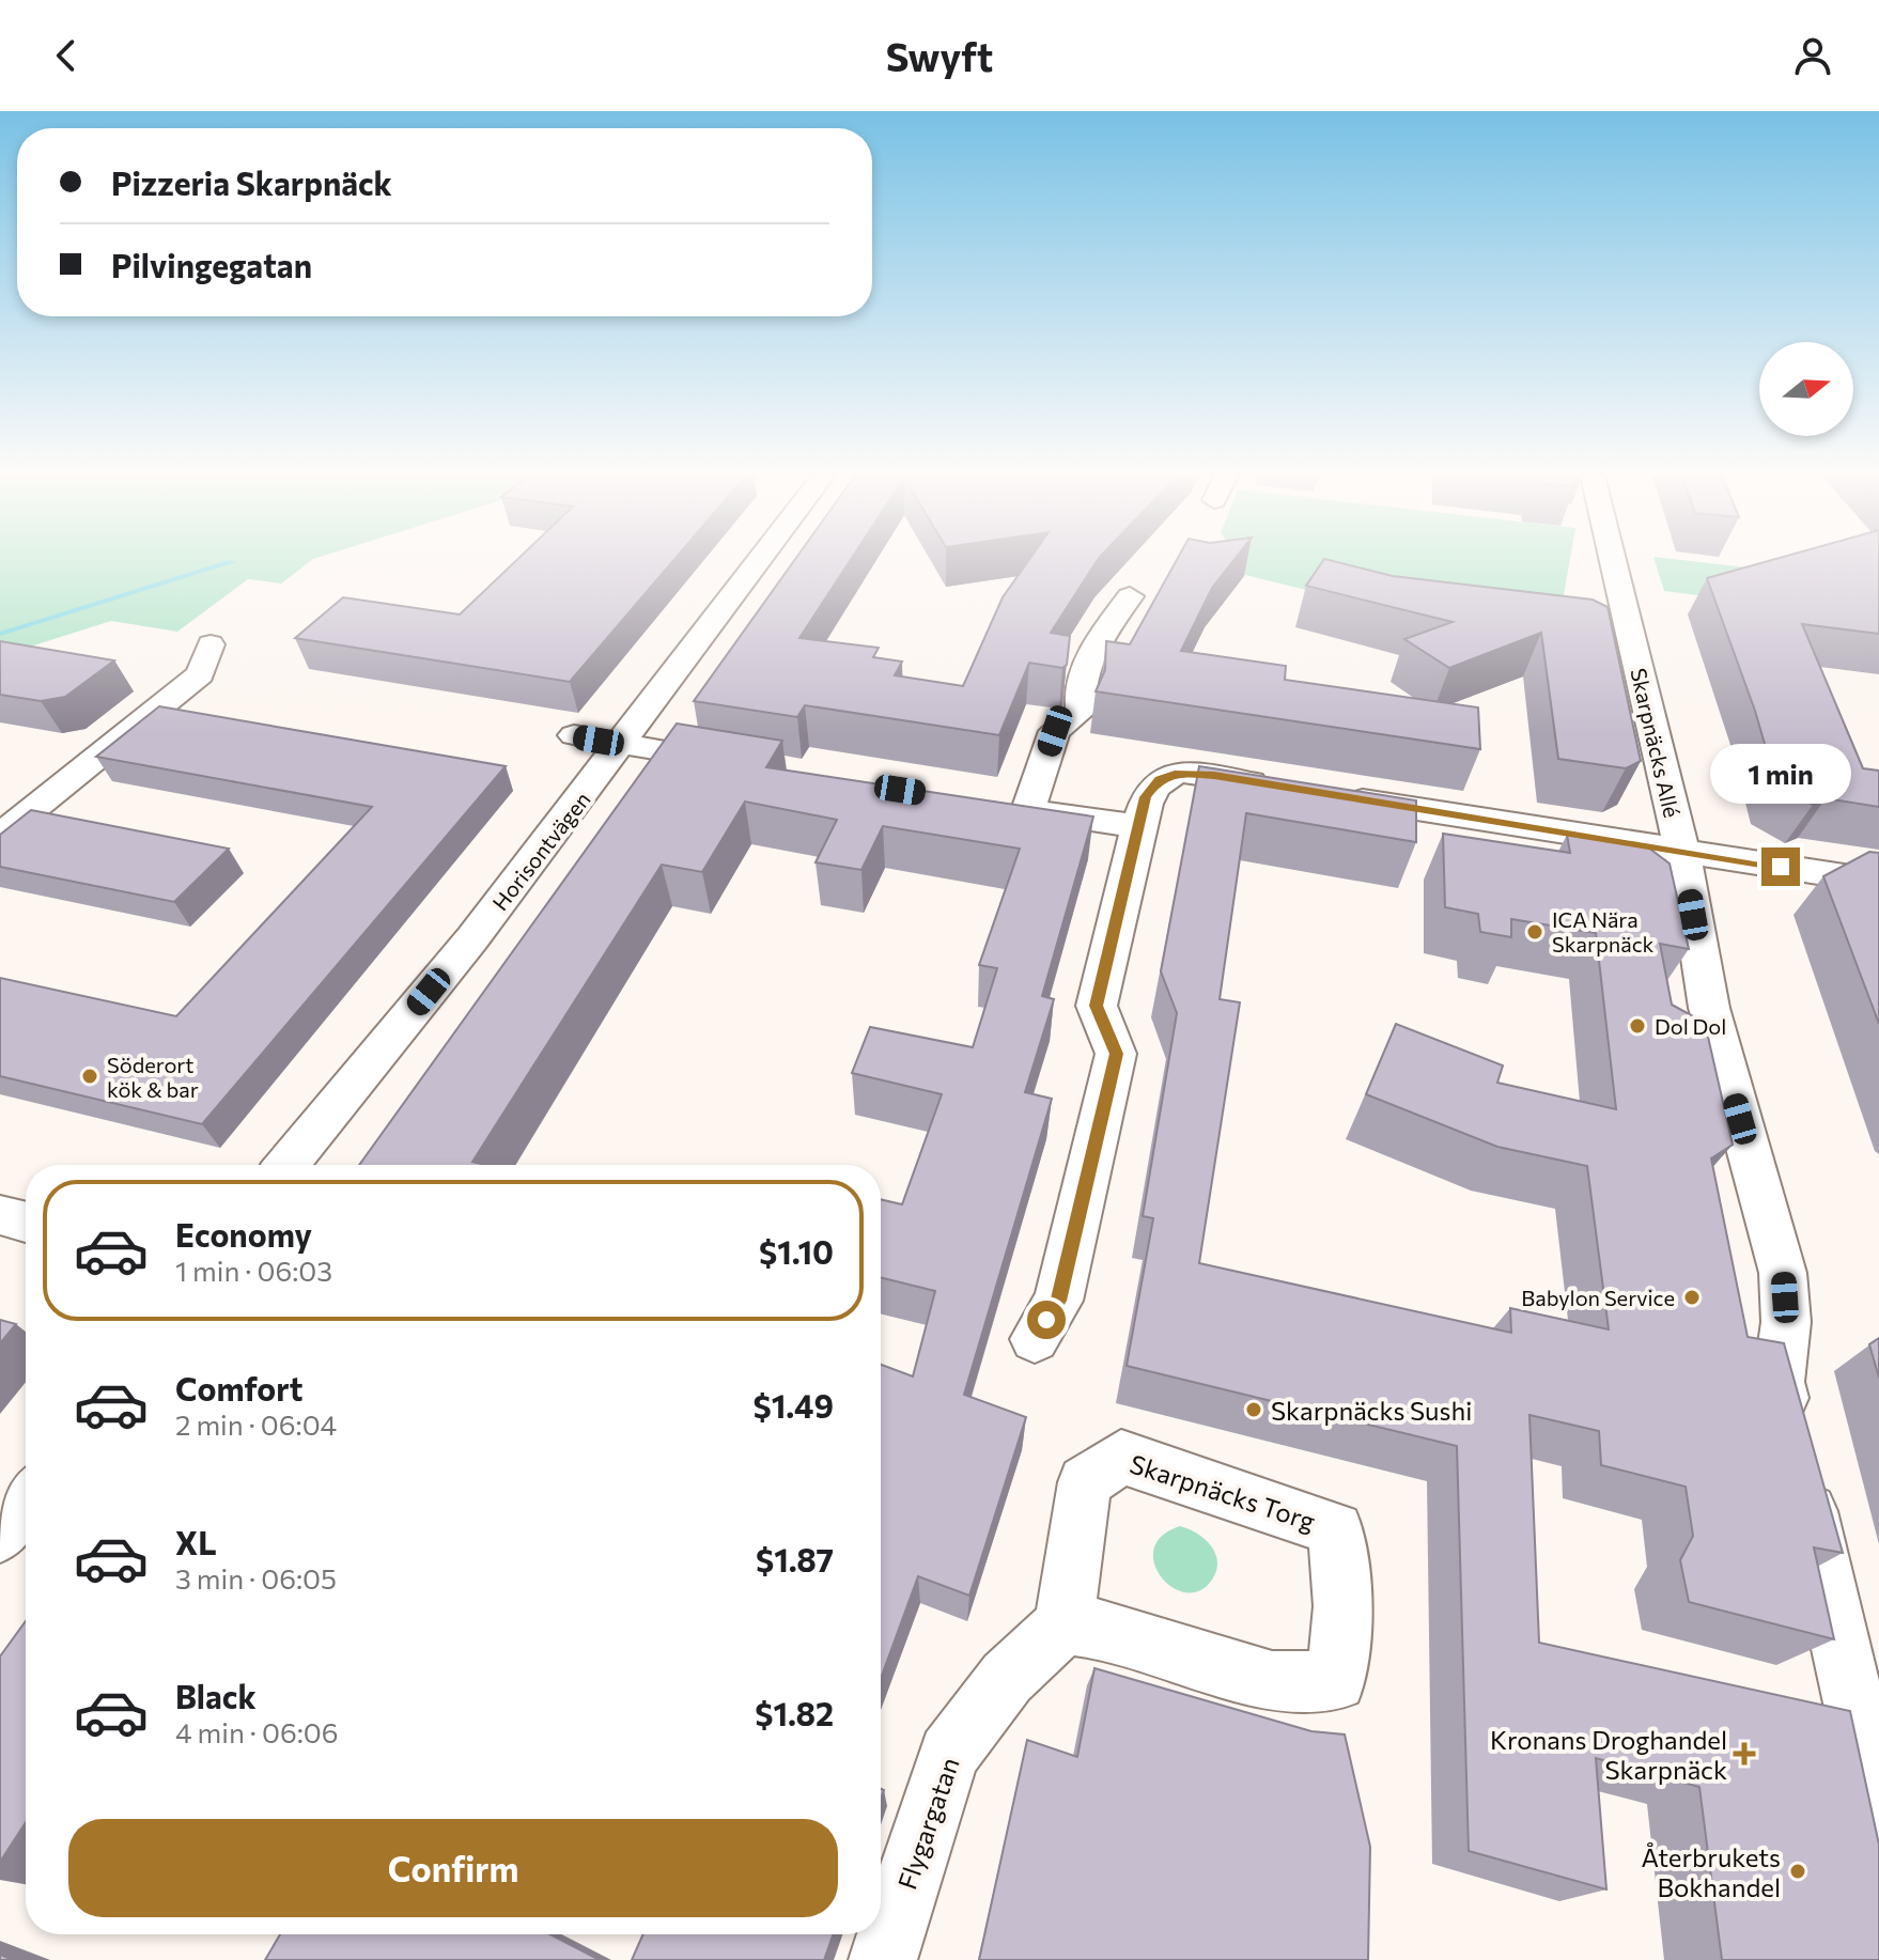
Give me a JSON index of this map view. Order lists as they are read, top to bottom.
{
  "streets": {
    "street": [
      "Skarpnäcks Allé",
      "Horisontvägen",
      "Skarpnäcks Torg",
      "Flygargatan"
    ]
  },
  "crossings": [
    ["Skarpnäcks Torg", "Flygargatan"]
  ],
  "places": {
    "other": [
      "ICA Nära Skarpnäck",
      "Dol Dol",
      "Söderort kök & bar",
      "Babylon Service",
      "Skarpnäcks Sushi",
      "Återbrukets Bokhandel"
    ],
    "health": ["Kronans Droghandel Skarpnäck"]
  },
  "north": "right",
  "page": {
    "header": "Swyft",
    "banner": ["Pizzeria Skarpnäck", "Pilvingegatan"],
    "bubble": "1 min",
    "list": [
      {
        "name": "Economy",
        "note": "1 min · 06:03",
        "value": "$1.10"
      },
      {
        "name": "Comfort",
        "note": "2 min · 06:04",
        "value": "$1.49"
      },
      {
        "name": "XL",
        "note": "3 min · 06:05",
        "value": "$1.87"
      },
      {
        "name": "Black",
        "note": "4 min · 06:06",
        "value": "$1.82"
      }
    ],
    "buttons": "Confirm"
  }
}
